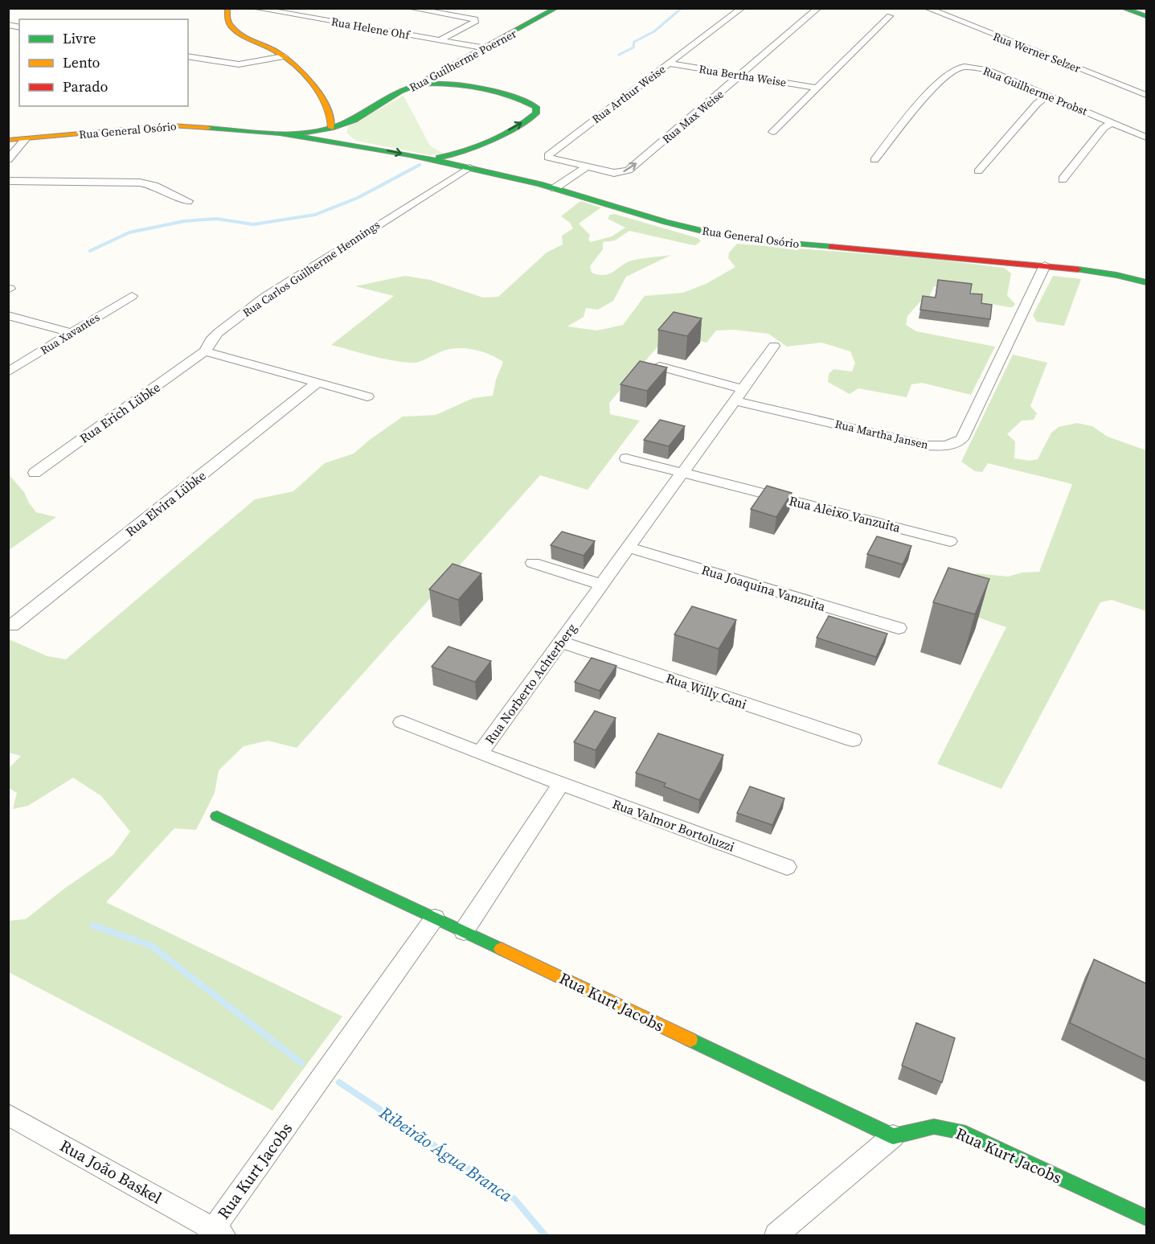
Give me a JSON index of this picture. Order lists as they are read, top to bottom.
{
  "streets": {
    "main road": ["Rua Guilherme Poerner", "Rua General Osório", "Rua Kurt Jacobs"],
    "street": [
      "Rua Helene Ohf",
      "Rua Werner Selzer",
      "Rua Bertha Weise",
      "Rua Guilherme Probst",
      "Rua Arthur Weise",
      "Rua Max Weise",
      "Rua Carlos Guilherme Hennings",
      "Rua Xavantes",
      "Rua Erich Lübke",
      "Rua Martha Jansen",
      "Rua Elvira Lübke",
      "Rua Aleixo Vanzuita",
      "Rua Joaquina Vanzuita",
      "Rua Norberto Achterberg",
      "Rua Willy Cani",
      "Rua Valmor Bortoluzzi",
      "Rua João Baskel"
    ]
  },
  "crossings": [
    ["Rua Helene Ohf", "Rua Guilherme Poerner"],
    ["Rua Guilherme Poerner", "Rua General Osório"],
    ["Rua Bertha Weise", "Rua Arthur Weise"],
    ["Rua Bertha Weise", "Rua Max Weise"],
    ["Rua Arthur Weise", "Rua Max Weise"],
    ["Rua General Osório", "Rua Carlos Guilherme Hennings"],
    ["Rua General Osório", "Rua Martha Jansen"],
    ["Rua Carlos Guilherme Hennings", "Rua Erich Lübke"],
    ["Rua Martha Jansen", "Rua Norberto Achterberg"],
    ["Rua Aleixo Vanzuita", "Rua Norberto Achterberg"],
    ["Rua Joaquina Vanzuita", "Rua Norberto Achterberg"],
    ["Rua Norberto Achterberg", "Rua Willy Cani"],
    ["Rua Norberto Achterberg", "Rua Valmor Bortoluzzi"],
    ["Rua Kurt Jacobs", "Rua João Baskel"]
  ],
  "one_way": ["Rua Max Weise"],
  "water": ["Ribeirão Água Branca"],
  "legend": ["Livre", "Lento", "Parado"]
}
